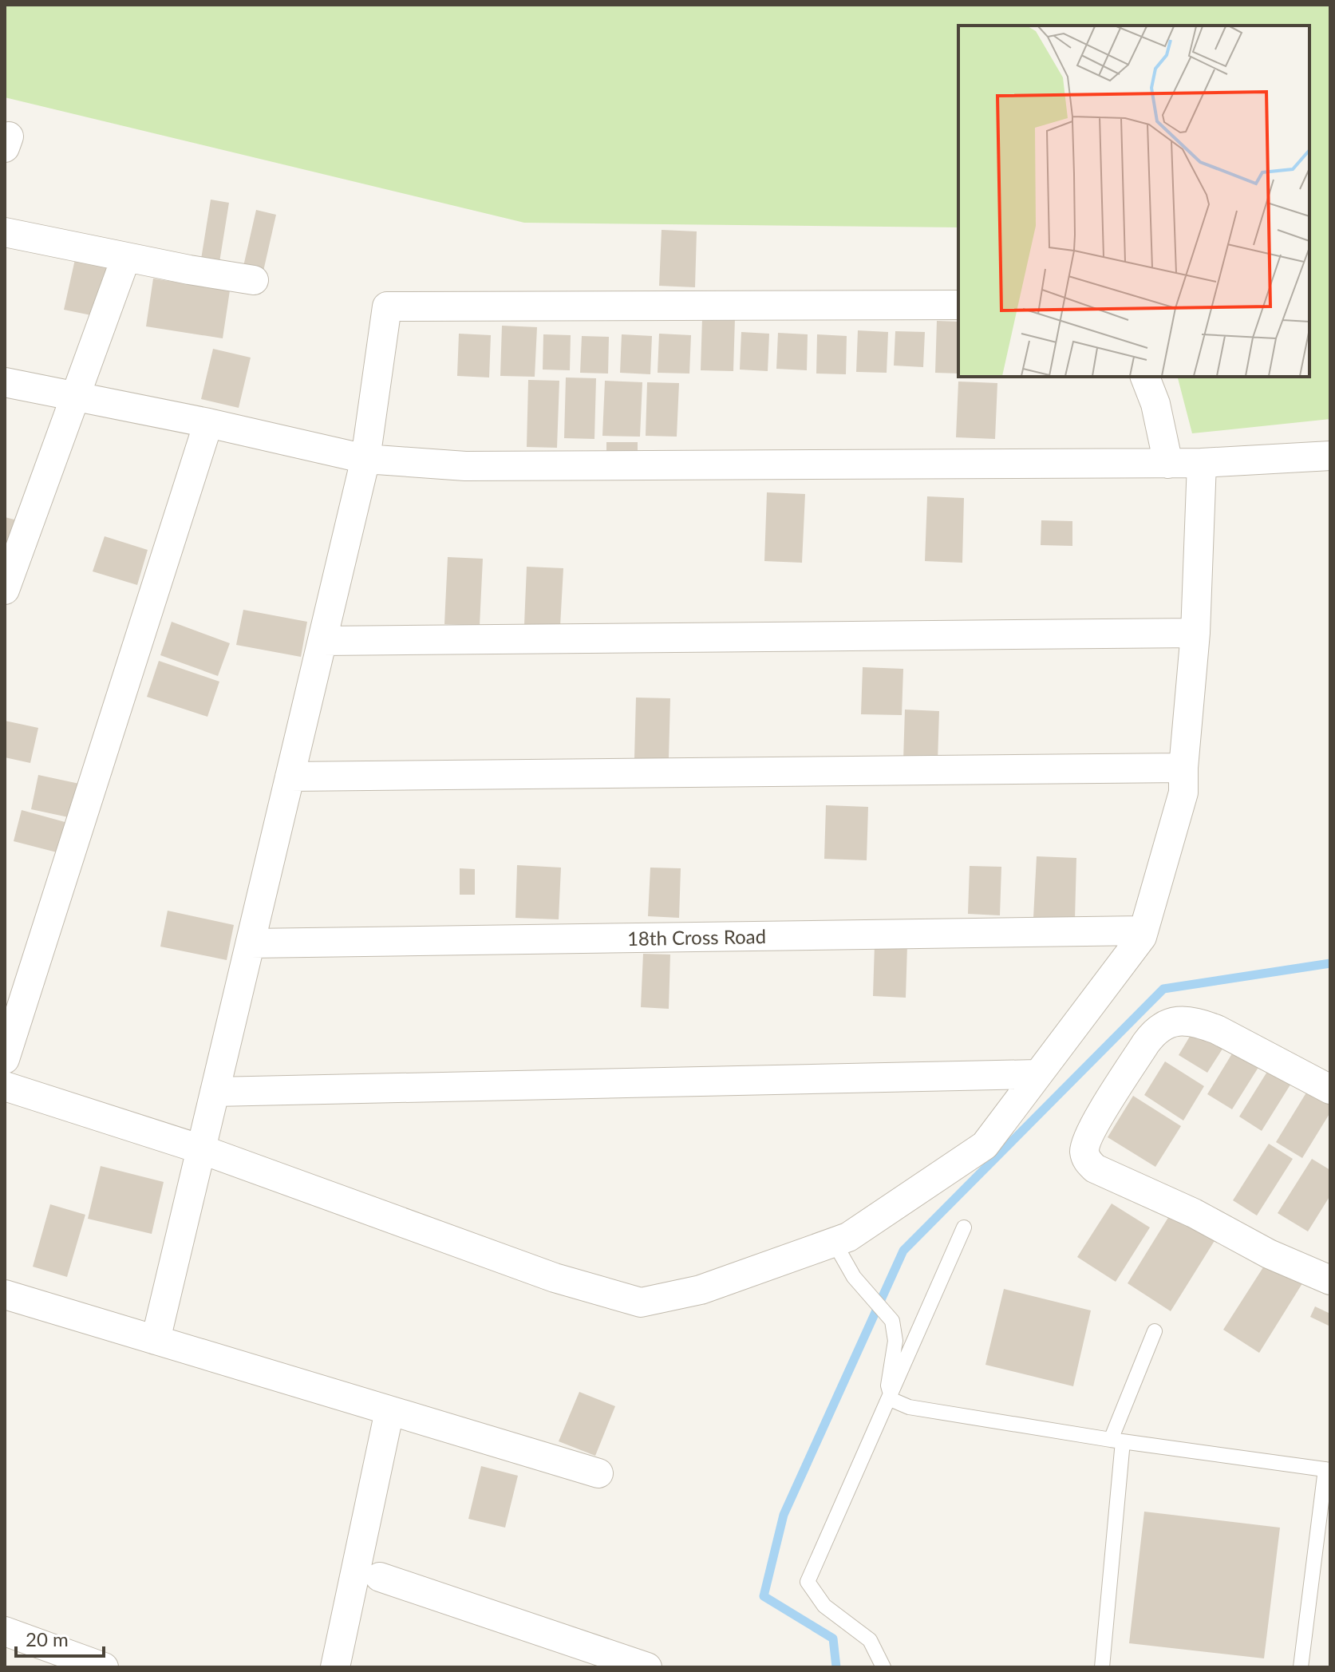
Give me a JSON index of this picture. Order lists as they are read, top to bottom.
{
  "streets": {
    "street": ["18th Cross Road"]
  },
  "scale_bar": "20 m"
}
